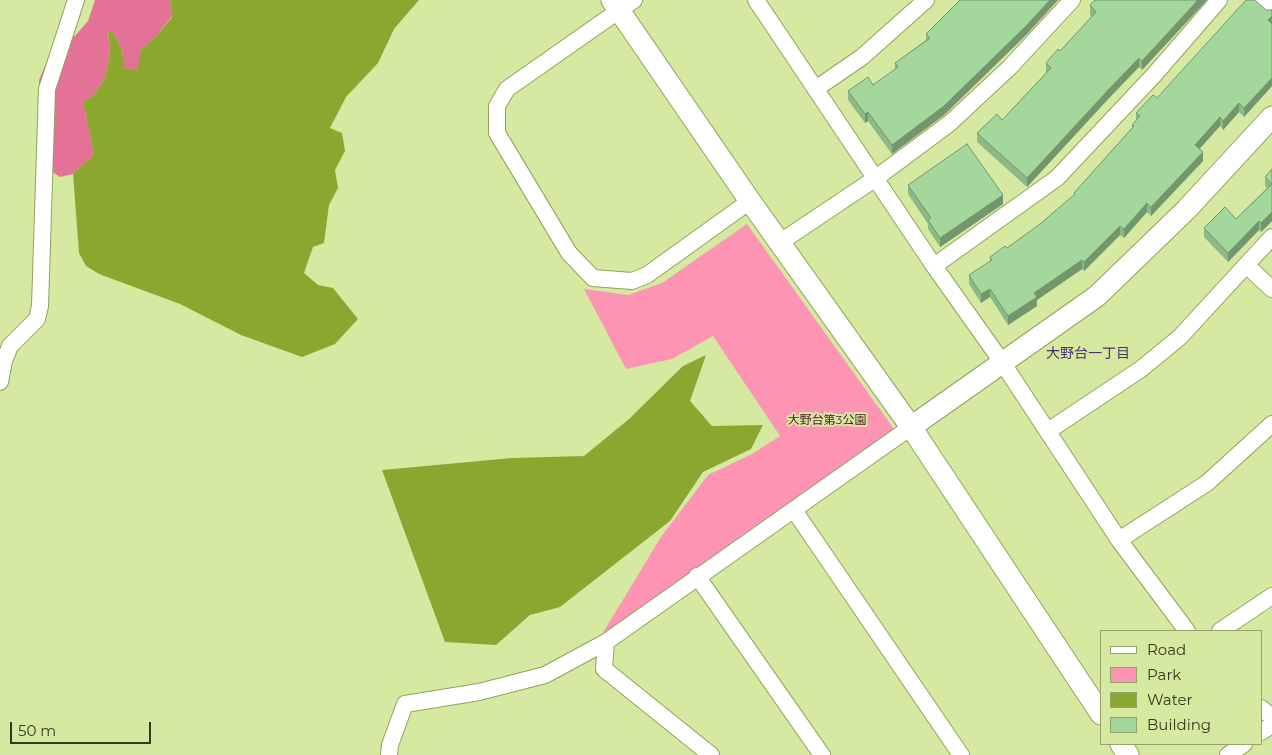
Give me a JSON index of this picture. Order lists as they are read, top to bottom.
{
  "districts": ["大野台一丁目"],
  "parks": ["大野台第3公園"],
  "legend": [
    "Road",
    "Park",
    "Water",
    "Building"
  ],
  "scale_bar": "50 m"
}
